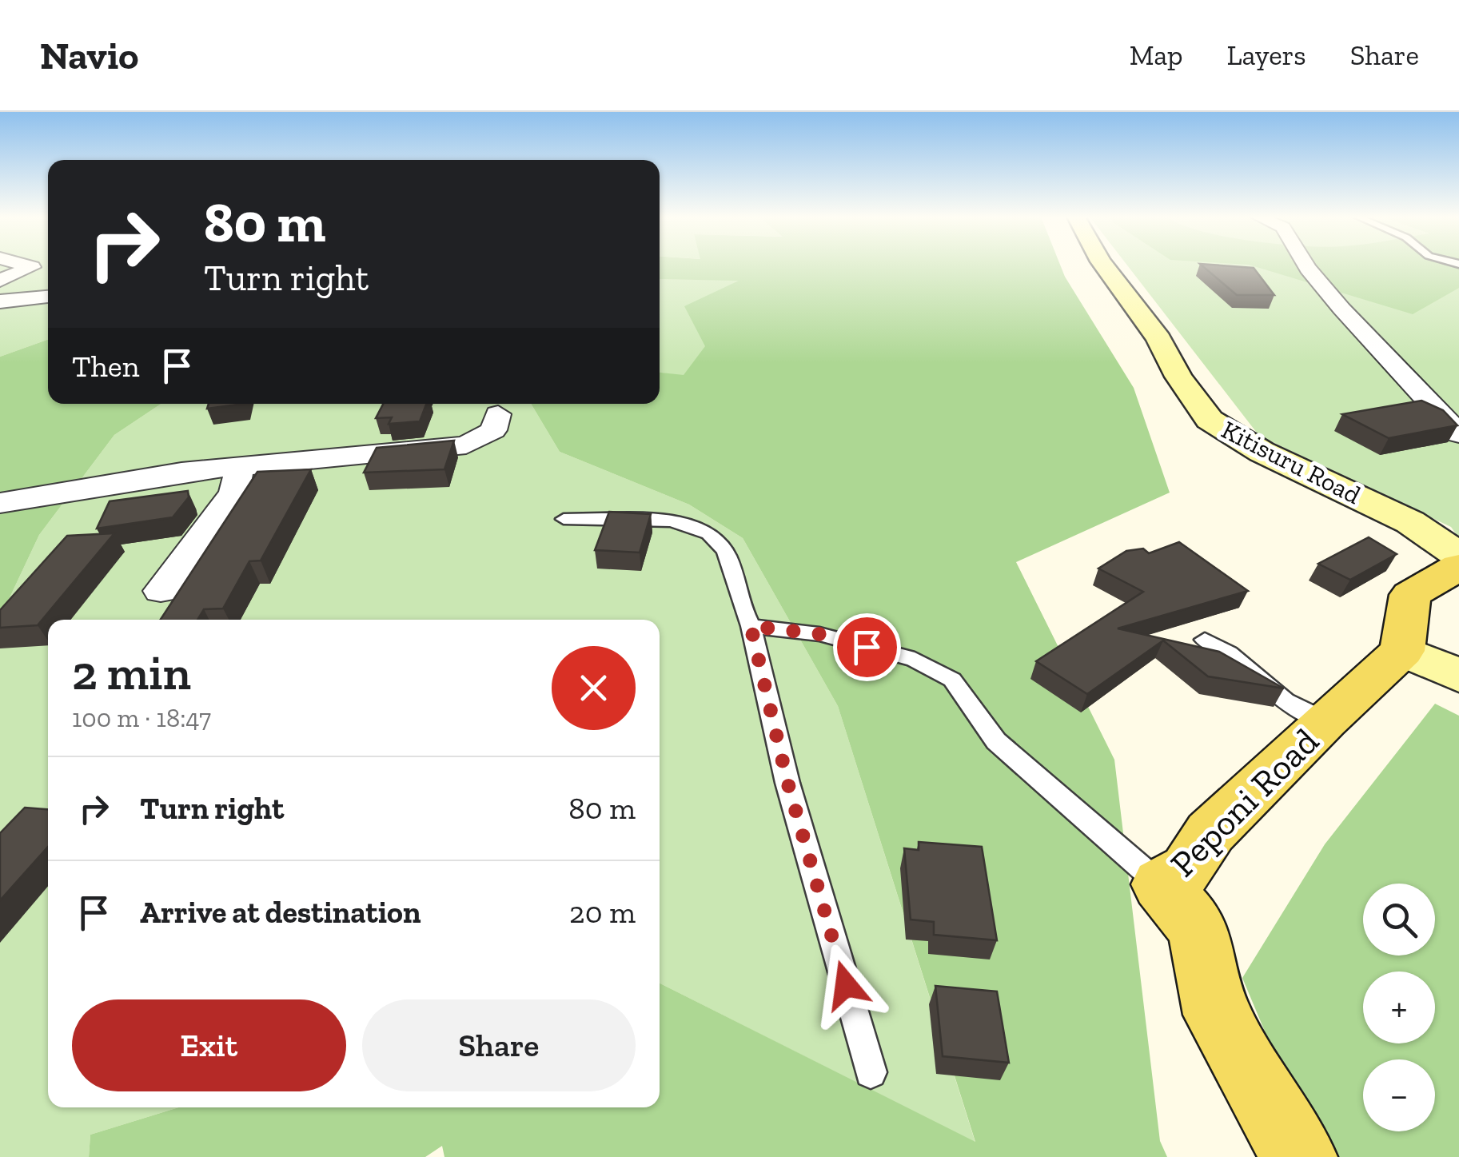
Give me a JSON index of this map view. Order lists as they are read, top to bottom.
{
  "streets": {
    "main road": ["Peponi Road"],
    "street": ["Kitisuru Road"]
  },
  "page": {
    "header": "Navio",
    "nav": ["Map", "Layers", "Share"],
    "turn": ["80 m", "Turn right"],
    "then": "Then",
    "heading": ["2 min", "100 m · 18:47"],
    "list": [
      {
        "name": "Turn right",
        "value": "80 m"
      },
      {
        "name": "Arrive at destination",
        "value": "20 m"
      }
    ],
    "map_buttons": ["+", "−"],
    "buttons": ["Exit", "Share"]
  }
}
